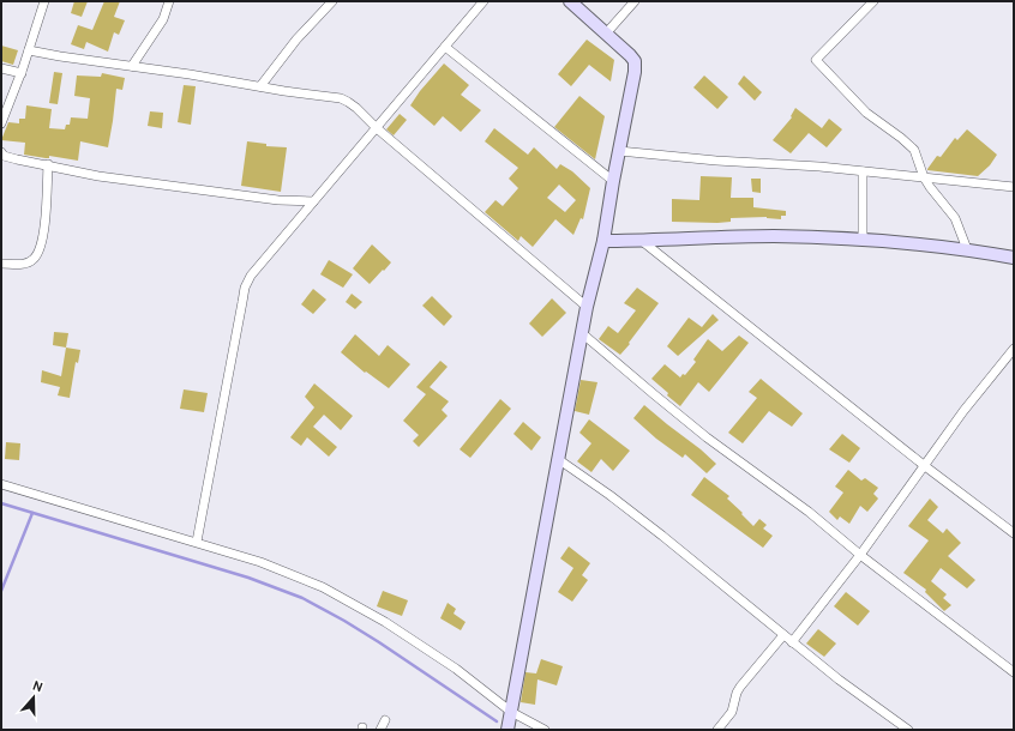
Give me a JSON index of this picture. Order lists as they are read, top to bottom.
{
  "north": "top"
}
